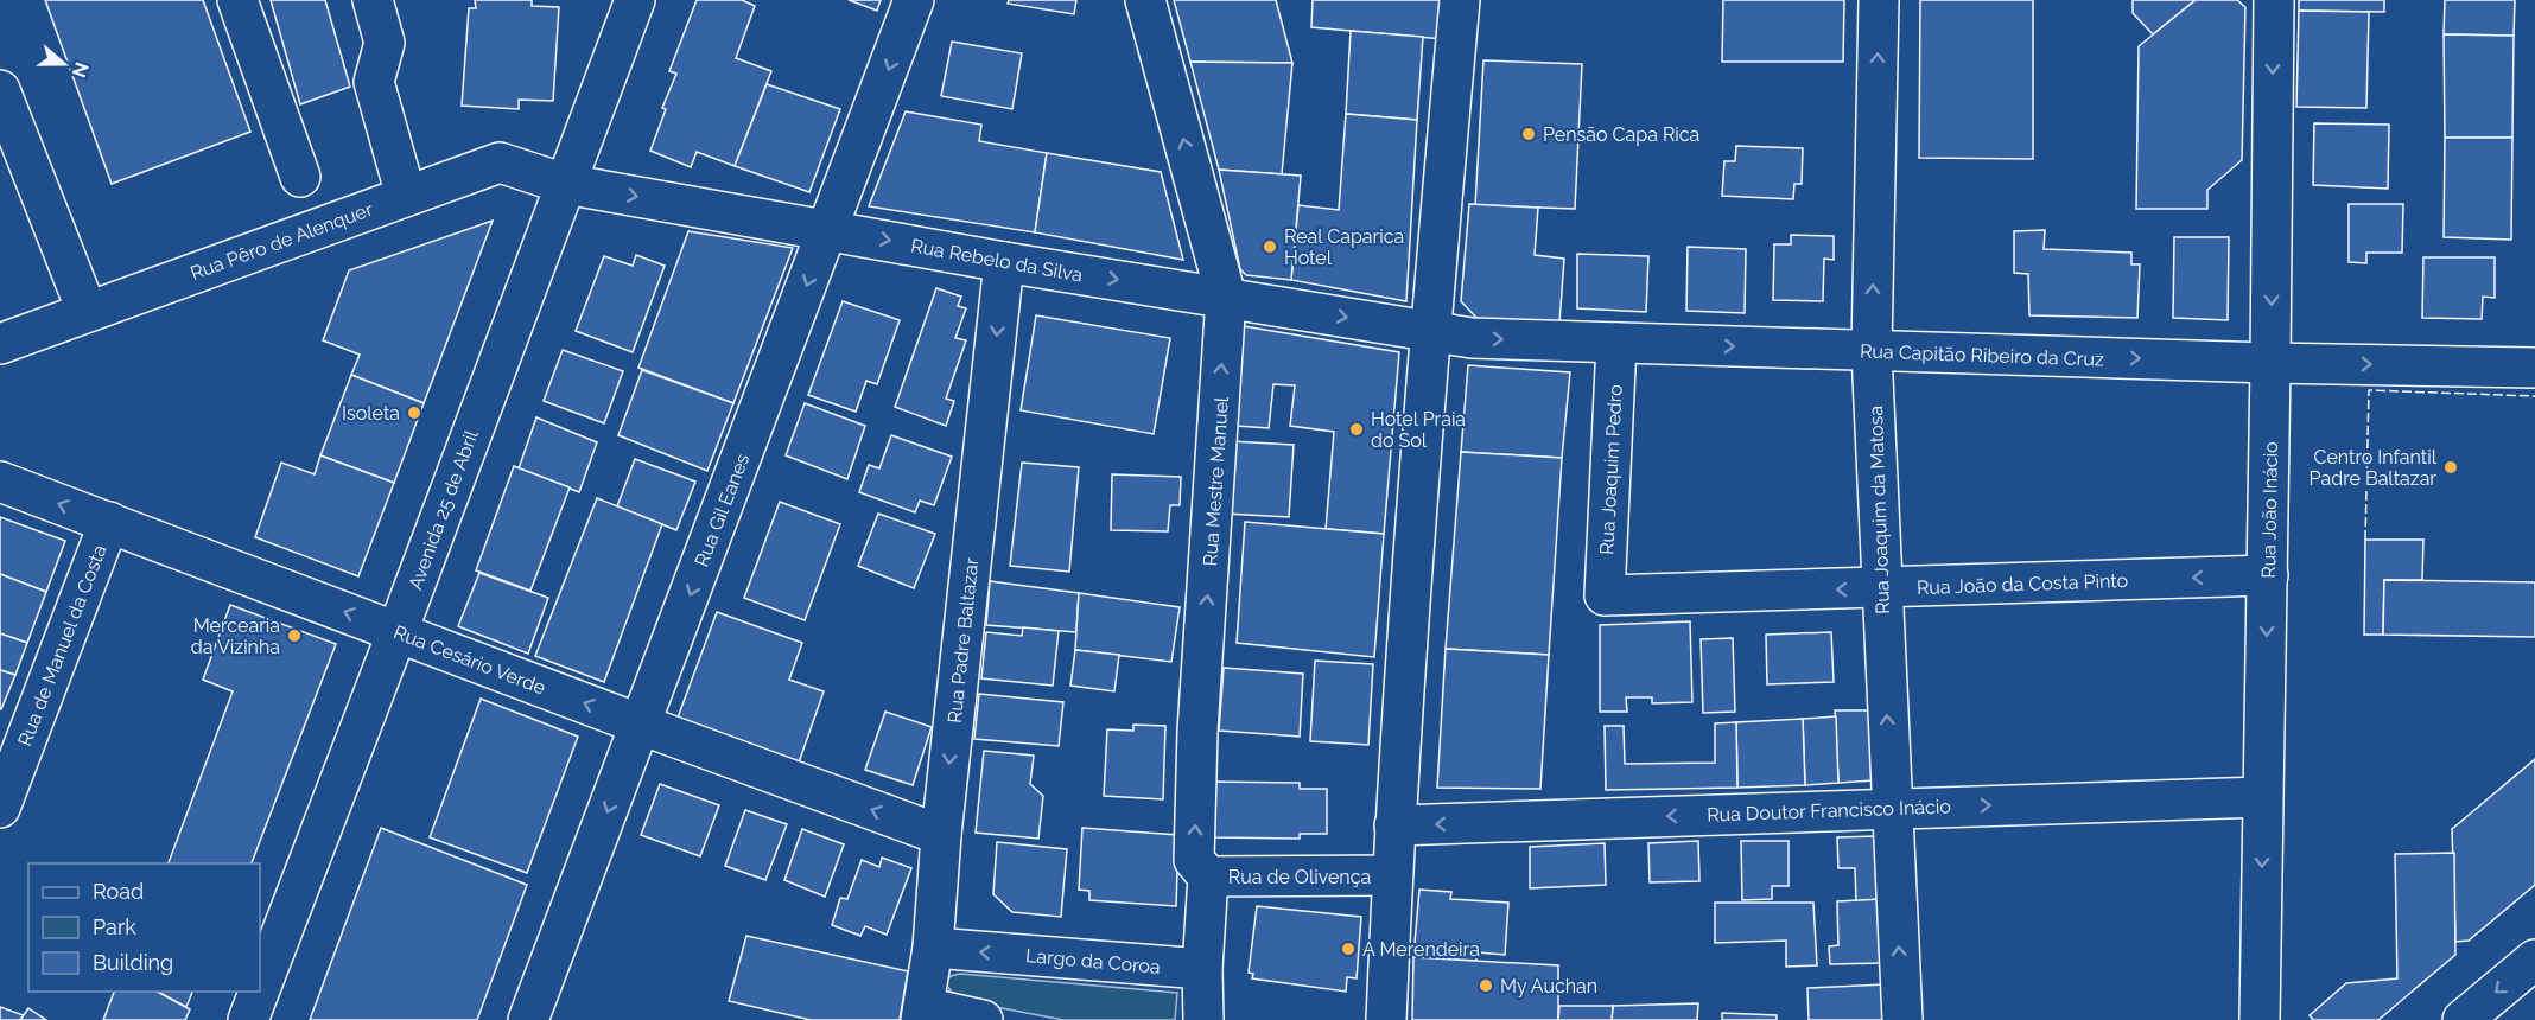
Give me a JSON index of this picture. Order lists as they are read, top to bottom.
{
  "streets": {
    "street": [
      "Rua Pêro de Alenquer",
      "Rua Rebelo da Silva",
      "Rua Capitão Ribeiro da Cruz",
      "Rua Joaquim Pedro",
      "Rua Mestre Manuel",
      "Avenida 25 de Abril",
      "Rua Gil Eanes",
      "Rua Joaquim da Matosa",
      "Rua João Inácio",
      "Rua João da Costa Pinto",
      "Rua Padre Baltazar",
      "Rua de Manuel da Costa",
      "Rua Cesário Verde",
      "Rua Doutor Francisco Inácio",
      "Rua de Olivença",
      "Largo da Coroa"
    ]
  },
  "crossings": [
    ["Rua Pêro de Alenquer", "Rua Rebelo da Silva"],
    ["Rua Pêro de Alenquer", "Avenida 25 de Abril"],
    ["Rua Rebelo da Silva", "Rua Capitão Ribeiro da Cruz"],
    ["Rua Rebelo da Silva", "Rua Mestre Manuel"],
    ["Rua Rebelo da Silva", "Avenida 25 de Abril"],
    ["Rua Rebelo da Silva", "Rua Gil Eanes"],
    ["Rua Rebelo da Silva", "Rua Padre Baltazar"],
    ["Rua Capitão Ribeiro da Cruz", "Rua Joaquim Pedro"],
    ["Rua Capitão Ribeiro da Cruz", "Rua Joaquim da Matosa"],
    ["Rua Capitão Ribeiro da Cruz", "Rua João Inácio"],
    ["Rua Joaquim Pedro", "Rua João da Costa Pinto"],
    ["Rua Mestre Manuel", "Rua de Olivença"],
    ["Rua Mestre Manuel", "Largo da Coroa"],
    ["Avenida 25 de Abril", "Rua Cesário Verde"],
    ["Rua Gil Eanes", "Rua Cesário Verde"],
    ["Rua Joaquim da Matosa", "Rua João da Costa Pinto"],
    ["Rua Joaquim da Matosa", "Rua Doutor Francisco Inácio"],
    ["Rua João Inácio", "Rua João da Costa Pinto"],
    ["Rua João Inácio", "Rua Doutor Francisco Inácio"],
    ["Rua Padre Baltazar", "Rua Cesário Verde"],
    ["Rua Padre Baltazar", "Largo da Coroa"],
    ["Rua de Manuel da Costa", "Rua Cesário Verde"]
  ],
  "one_way": [
    "Rua Rebelo da Silva",
    "Rua Capitão Ribeiro da Cruz",
    "Rua Gil Eanes",
    "Rua Joaquim da Matosa",
    "Rua João Inácio",
    "Rua João da Costa Pinto",
    "Rua Padre Baltazar",
    "Rua Cesário Verde",
    "Largo da Coroa"
  ],
  "places": [
    "Pensão Capa Rica",
    "Real Caparica Hotel",
    "Isoleta",
    "Hotel Praia do Sol",
    "Centro Infantil Padre Baltazar",
    "Mercearia da Vizinha",
    "A Merendeira",
    "My Auchan"
  ],
  "legend": ["Road", "Park", "Building"],
  "north": "right"
}
